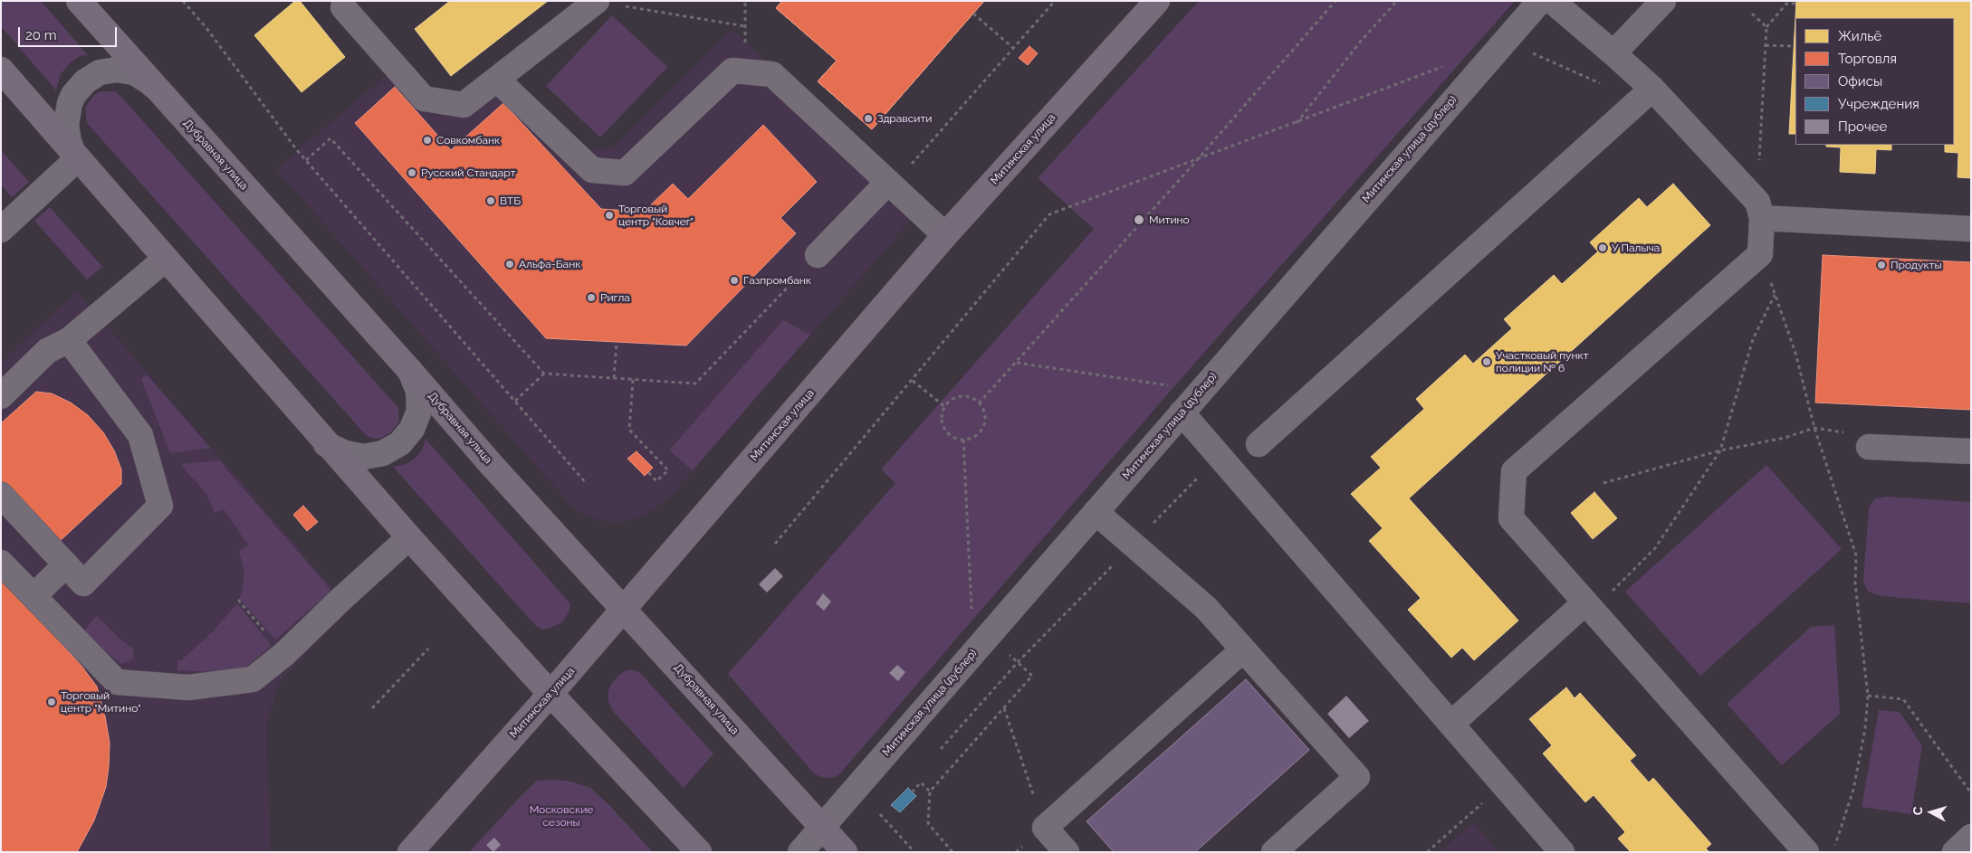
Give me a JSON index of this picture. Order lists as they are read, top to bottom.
{
  "streets": {
    "main road": ["Митинская улица", "Дубравная улица"],
    "street": ["Митинская улица (дублер)"]
  },
  "crossings": [
    ["Митинская улица", "Дубравная улица"],
    ["Митинская улица (дублер)", "Дубравная улица"]
  ],
  "parks": ["Московские сезоны"],
  "places": [
    "Здравсити",
    "Совкомбанк",
    "Русский Стандарт",
    "ВТБ",
    "Торговый центр \"Ковчег\"",
    "Митино",
    "У Палыча",
    "Альфа-Банк",
    "Продукты",
    "Газпромбанк",
    "Ригла",
    "Участковый пункт полиции № 6",
    "Торговый центр \"Митино\""
  ],
  "legend": [
    "Жильё",
    "Торговля",
    "Офисы",
    "Учреждения",
    "Прочее"
  ],
  "scale_bar": "20 m",
  "north": "left"
}
